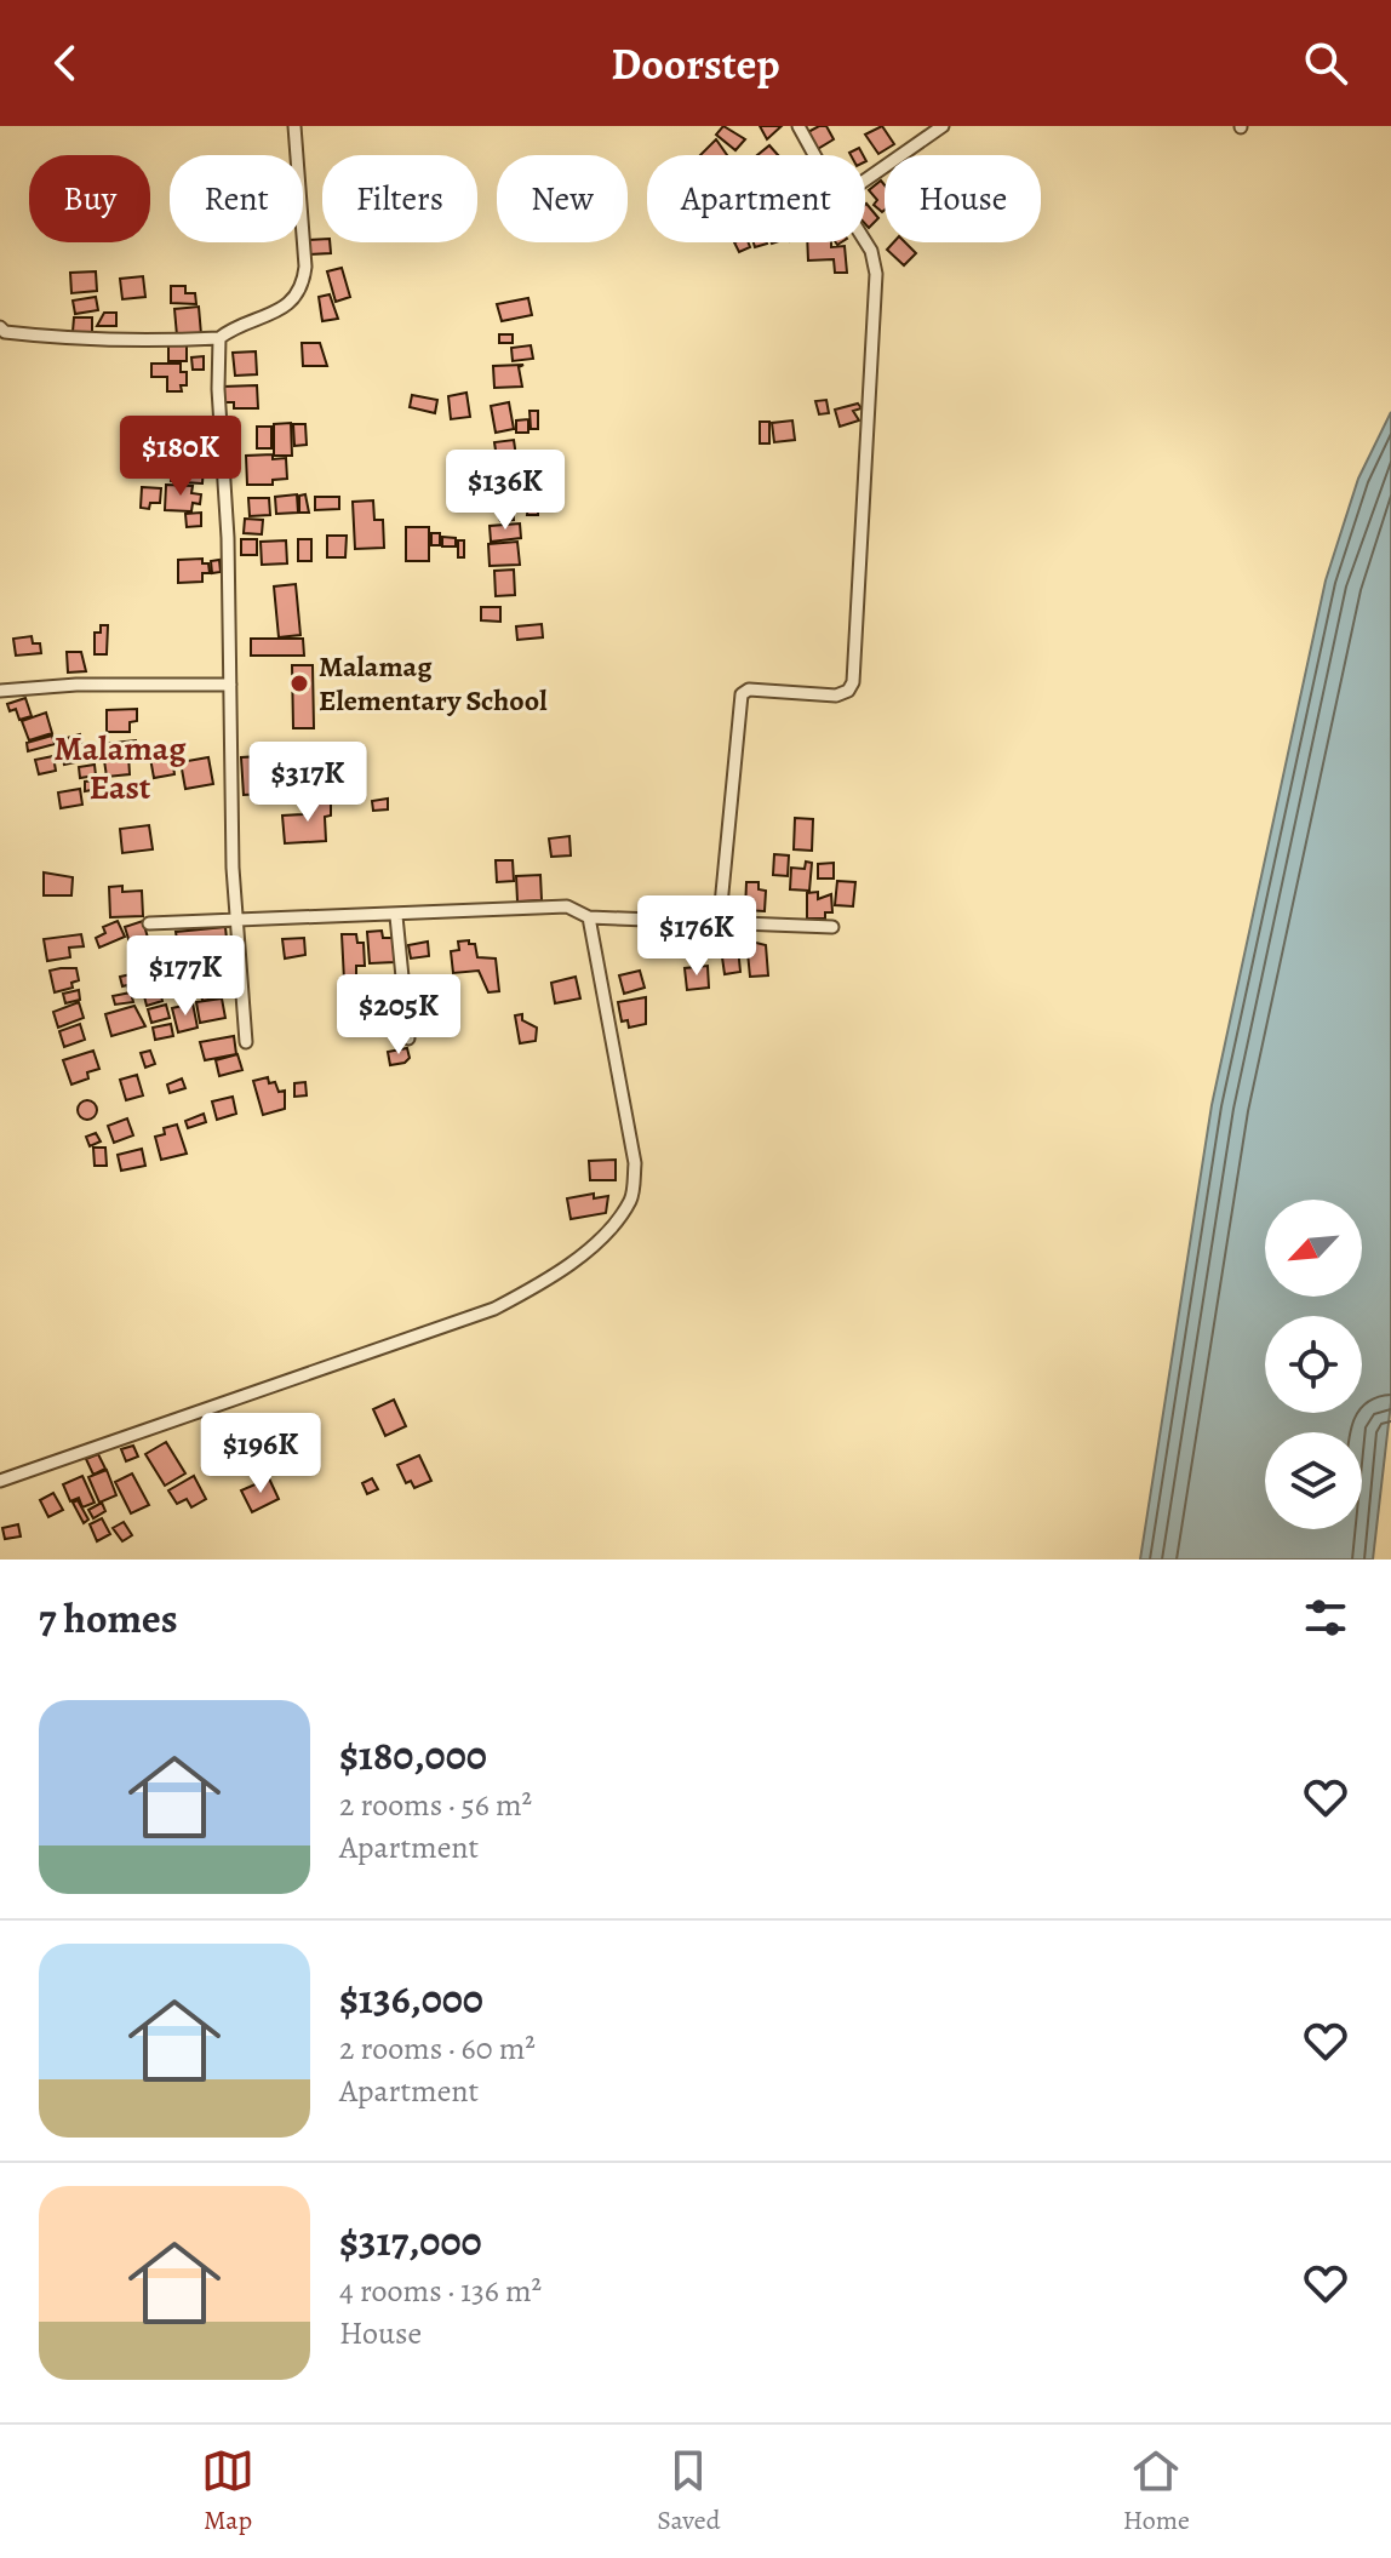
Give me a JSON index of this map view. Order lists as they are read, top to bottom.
{
  "districts": ["Malamag East"],
  "places": ["Malamag Elementary School"],
  "north": "bottom left",
  "page": {
    "header": "Doorstep",
    "chip": [
      "Buy",
      "Rent",
      "Filters",
      "New",
      "Apartment",
      "House"
    ],
    "price": [
      "$180K",
      "$136K",
      "$317K",
      "$176K",
      "$177K",
      "$205K",
      "$196K"
    ],
    "heading": "7 homes",
    "list": [
      {
        "name": "$180,000",
        "note": "2 rooms · 56 m² · Apartment"
      },
      {
        "name": "$136,000",
        "note": "2 rooms · 60 m² · Apartment"
      },
      {
        "name": "$317,000",
        "note": "4 rooms · 136 m² · House"
      }
    ],
    "tabs": ["Map", "Saved", "Home"]
  }
}
